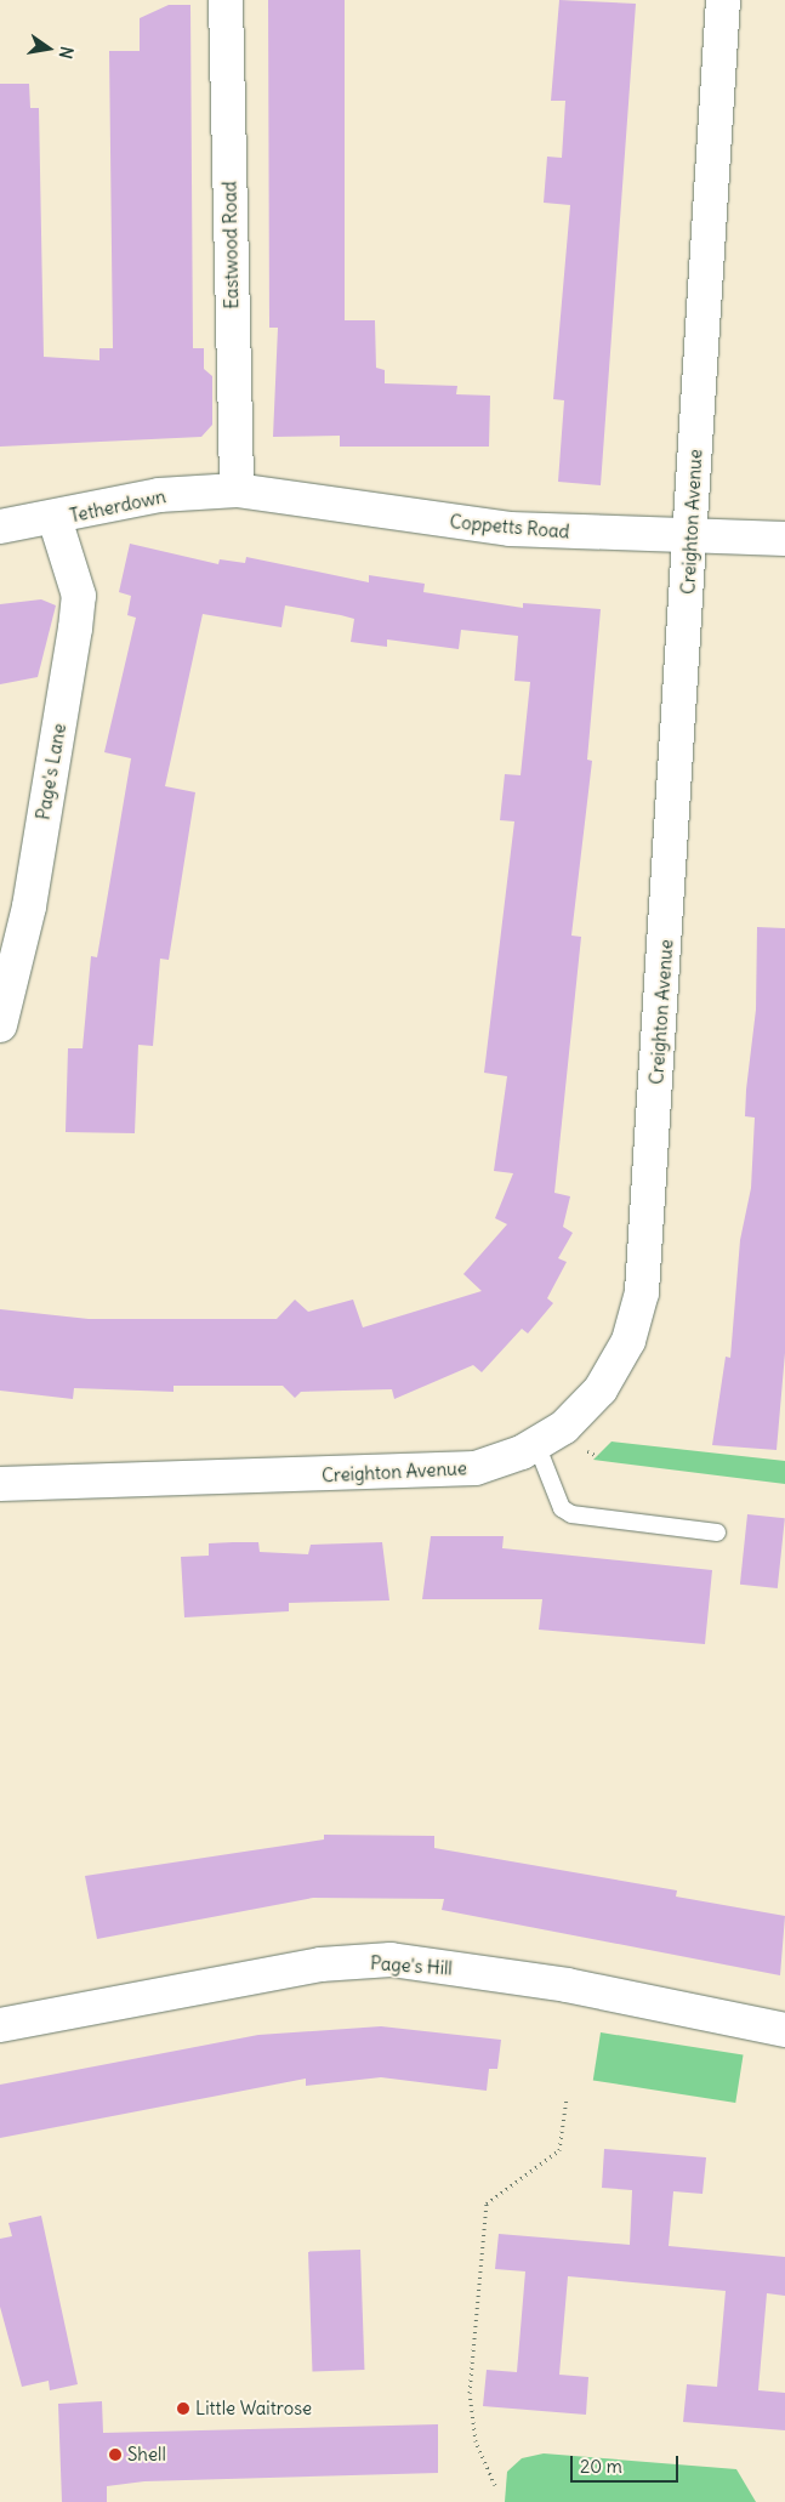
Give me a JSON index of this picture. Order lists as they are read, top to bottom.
{
  "streets": {
    "street": [
      "Eastwood Road",
      "Tetherdown",
      "Creighton Avenue",
      "Coppetts Road",
      "Page's Lane",
      "Page's Hill"
    ]
  },
  "crossings": [
    ["Eastwood Road", "Tetherdown"],
    ["Eastwood Road", "Coppetts Road"],
    ["Tetherdown", "Coppetts Road"],
    ["Tetherdown", "Page's Lane"],
    ["Creighton Avenue", "Coppetts Road"]
  ],
  "places": ["Little Waitrose", "Shell"],
  "scale_bar": "20 m",
  "north": "right"
}
